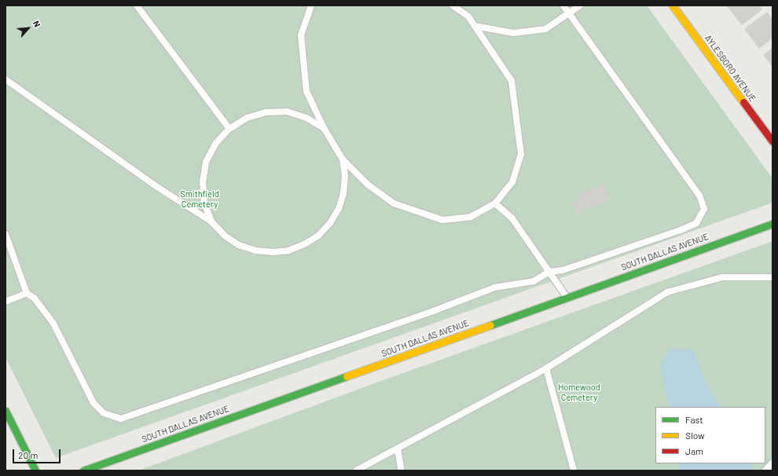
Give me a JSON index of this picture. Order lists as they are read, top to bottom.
{
  "streets": {
    "street": ["AYLESBORO AVENUE", "SOUTH DALLAS AVENUE"]
  },
  "parks": ["Smithfield Cemetery", "Homewood Cemetery"],
  "legend": ["Fast", "Slow", "Jam"],
  "scale_bar": "20 m",
  "north": "top right"
}
